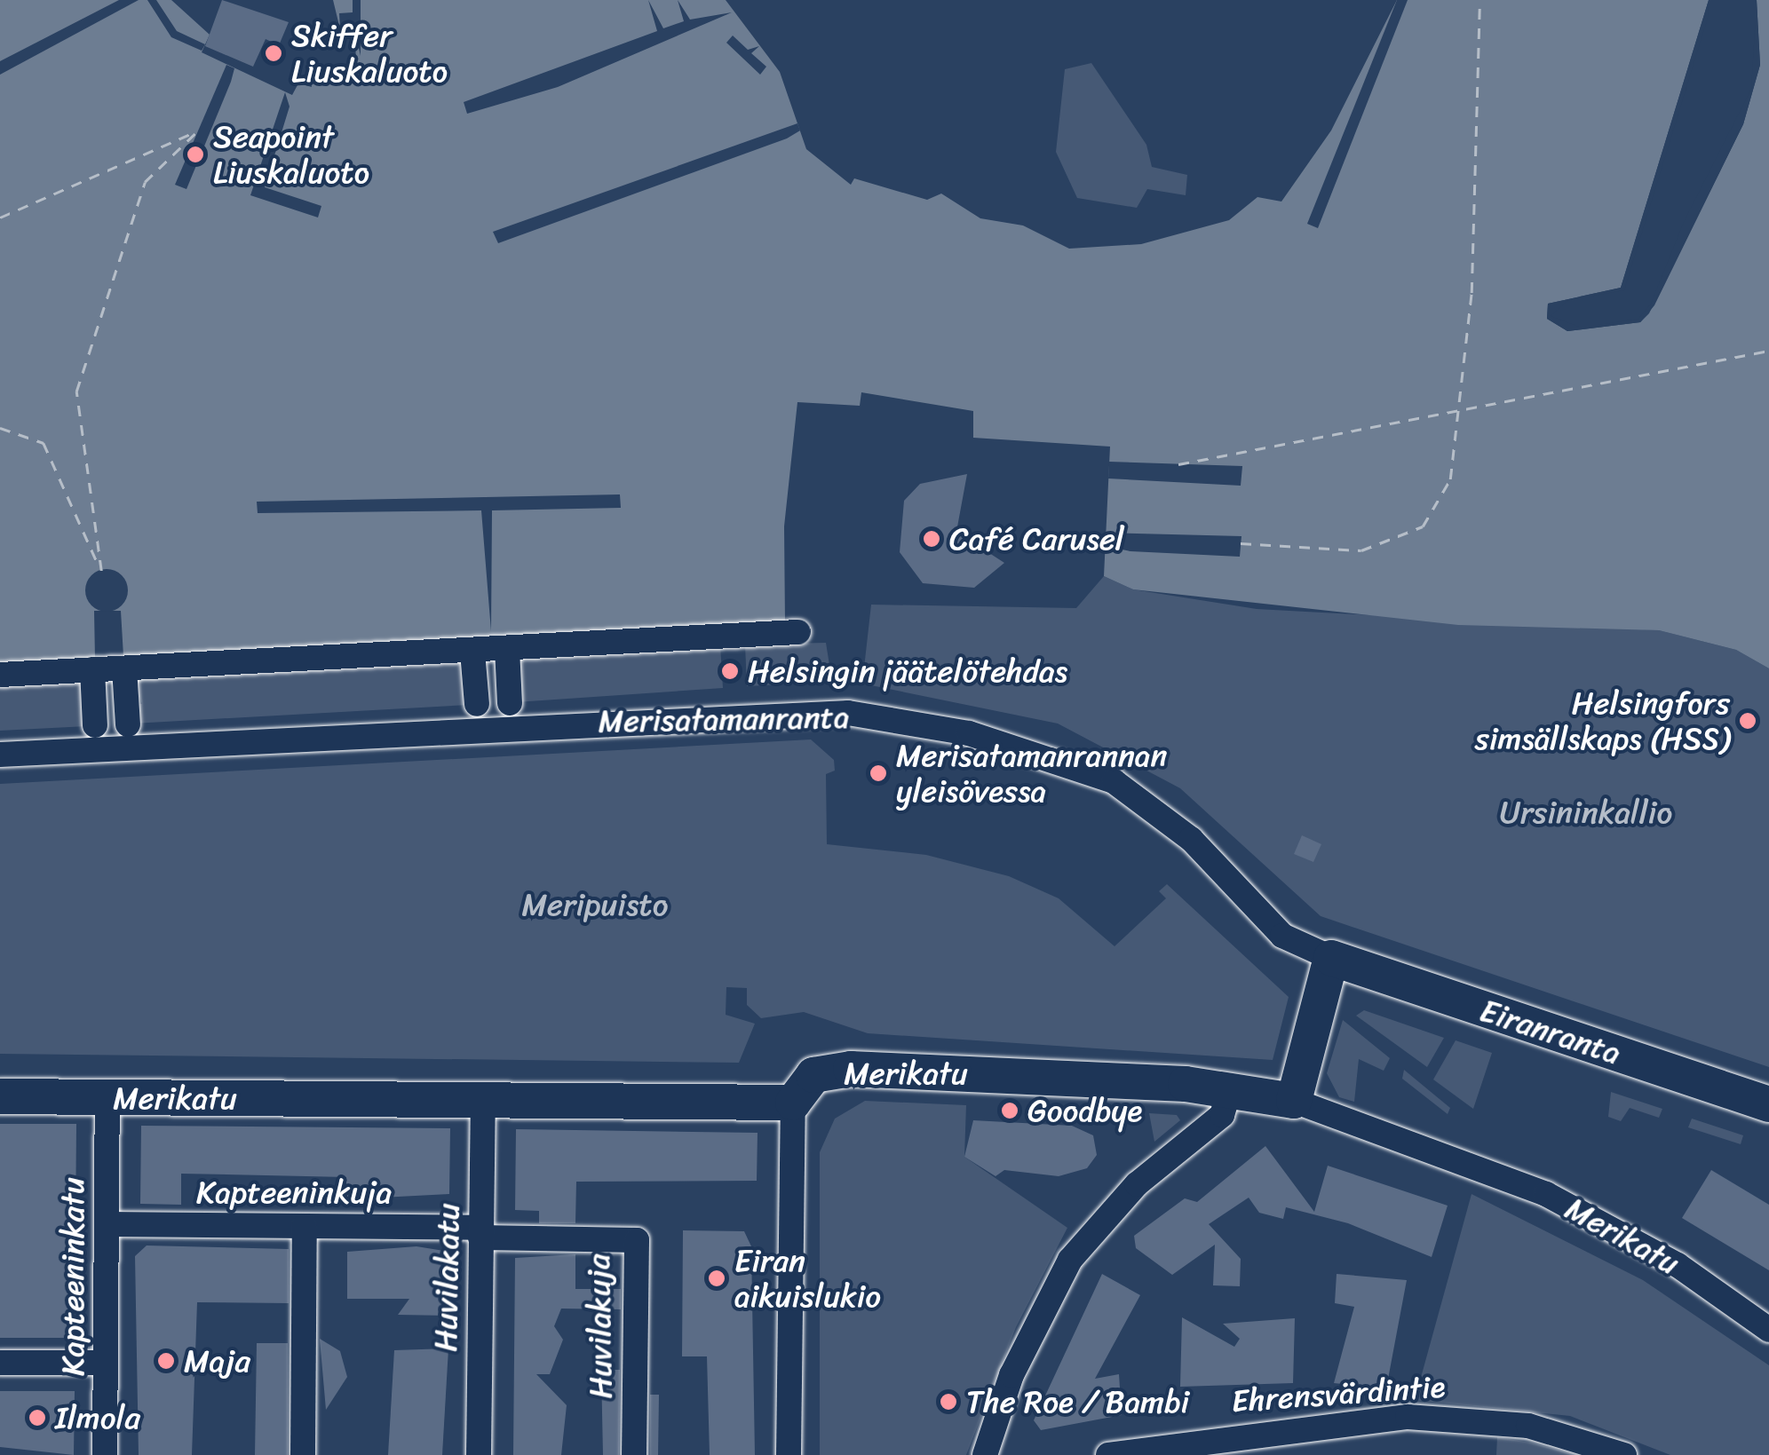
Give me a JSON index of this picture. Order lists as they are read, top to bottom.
{
  "streets": {
    "street": [
      "Merisatamanranta",
      "Eiranranta",
      "Merikatu",
      "Kapteeninkuja",
      "Kapteeninkatu",
      "Huvilakatu",
      "Huvilakuja",
      "Ehrensvärdintie"
    ]
  },
  "crossings": [
    ["Merisatamanranta", "Eiranranta"],
    ["Merikatu", "Kapteeninkatu"],
    ["Merikatu", "Huvilakatu"],
    ["Kapteeninkuja", "Kapteeninkatu"],
    ["Kapteeninkuja", "Huvilakatu"],
    ["Kapteeninkuja", "Huvilakuja"],
    ["Huvilakatu", "Huvilakuja"]
  ],
  "parks": ["Ursininkallio", "Meripuisto"],
  "places": [
    "Skiffer Liuskaluoto",
    "Seapoint Liuskaluoto",
    "Café Carusel",
    "Helsingin jäätelötehdas",
    "Helsingfors simsällskaps (HSS)",
    "Merisatamanrannan yleisövessa",
    "Goodbye",
    "Eiran aikuislukio",
    "Maja",
    "The Roe / Bambi",
    "Ilmola"
  ]
}
